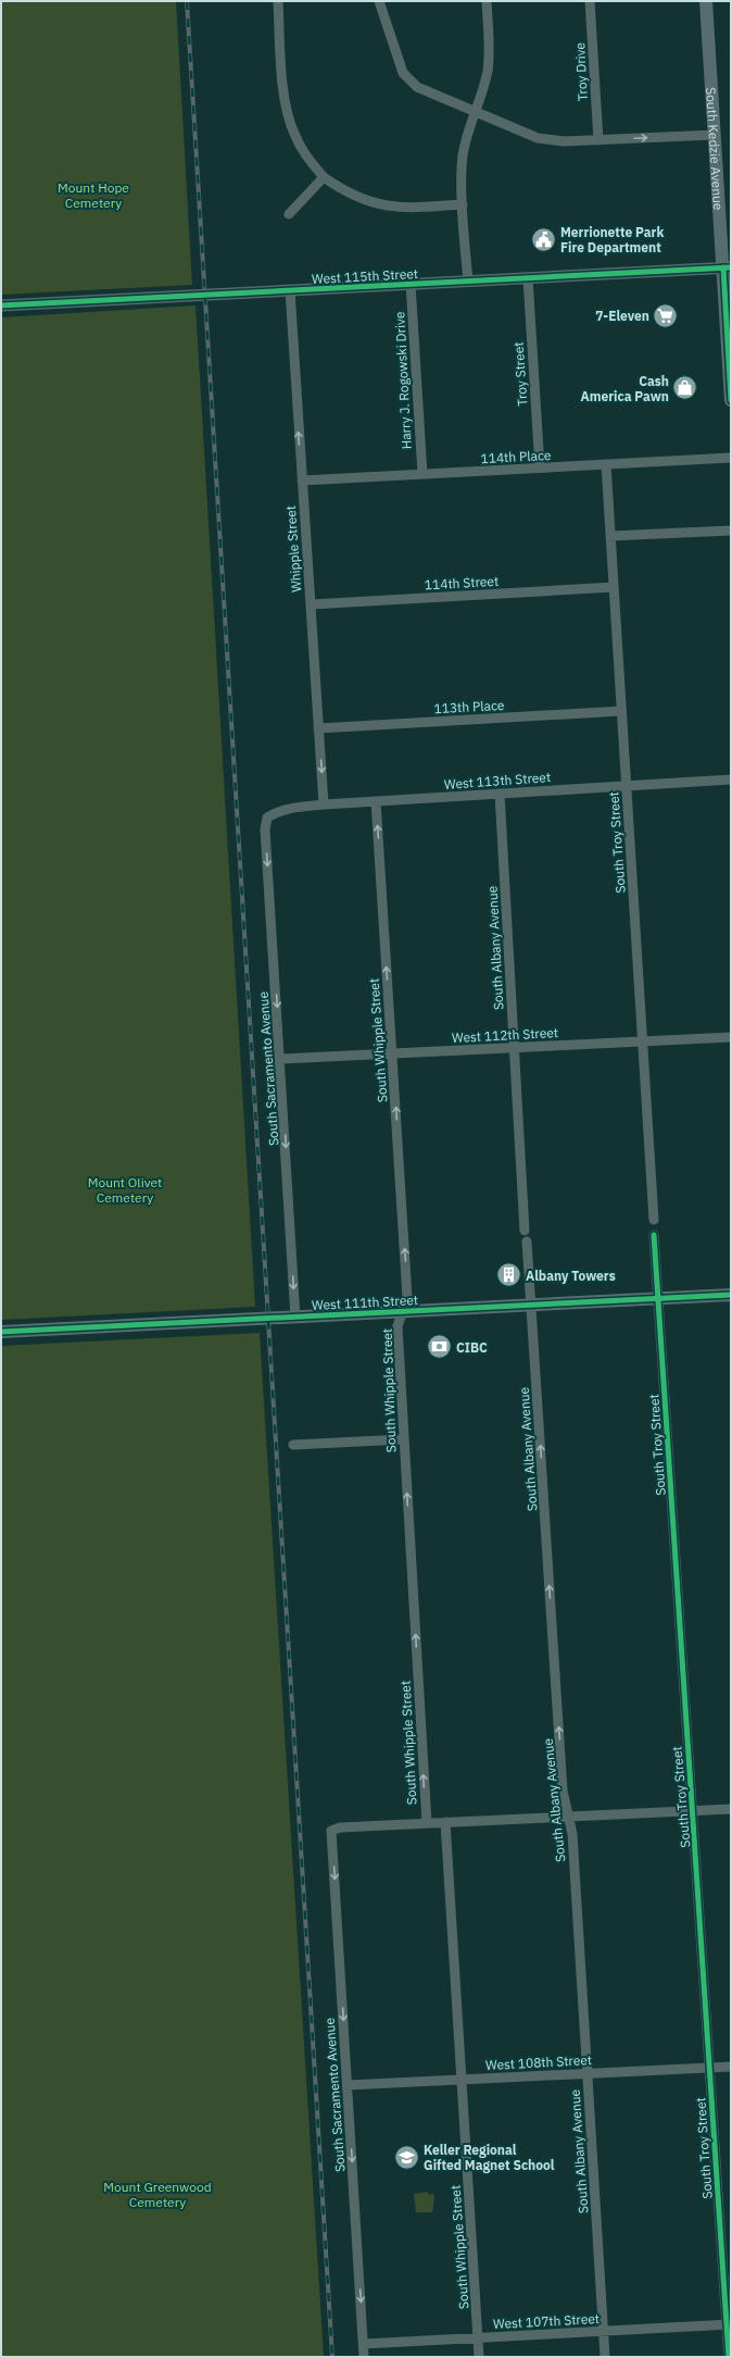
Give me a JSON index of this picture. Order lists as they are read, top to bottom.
{
  "streets": {
    "main road": ["South Kedzie Avenue", "West 111th Street"],
    "street": [
      "Troy Drive",
      "West 115th Street",
      "Troy Street",
      "Harry J. Rogowski Drive",
      "114th Place",
      "Whipple Street",
      "114th Street",
      "113th Place",
      "West 113th Street",
      "South Troy Street",
      "South Albany Avenue",
      "West 112th Street",
      "South Whipple Street",
      "South Sacramento Avenue",
      "West 108th Street",
      "West 107th Street"
    ]
  },
  "crossings": [
    ["South Kedzie Avenue", "West 115th Street"],
    ["West 115th Street", "Troy Street"],
    ["West 115th Street", "Harry J. Rogowski Drive"],
    ["West 115th Street", "Whipple Street"],
    ["Troy Street", "114th Place"],
    ["Harry J. Rogowski Drive", "114th Place"],
    ["114th Place", "Whipple Street"],
    ["114th Place", "South Troy Street"],
    ["Whipple Street", "114th Street"],
    ["Whipple Street", "113th Place"],
    ["Whipple Street", "West 113th Street"],
    ["114th Street", "South Troy Street"],
    ["113th Place", "South Troy Street"],
    ["West 113th Street", "South Troy Street"],
    ["West 113th Street", "South Albany Avenue"],
    ["West 113th Street", "South Whipple Street"],
    ["West 113th Street", "South Sacramento Avenue"],
    ["South Troy Street", "West 112th Street"],
    ["South Troy Street", "West 111th Street"],
    ["South Troy Street", "West 108th Street"],
    ["South Troy Street", "West 107th Street"],
    ["South Albany Avenue", "West 112th Street"],
    ["South Albany Avenue", "West 111th Street"],
    ["South Albany Avenue", "West 108th Street"],
    ["South Albany Avenue", "West 107th Street"],
    ["West 112th Street", "South Whipple Street"],
    ["West 112th Street", "South Sacramento Avenue"],
    ["South Whipple Street", "South Sacramento Avenue"],
    ["South Whipple Street", "West 111th Street"],
    ["South Whipple Street", "West 108th Street"],
    ["South Whipple Street", "West 107th Street"],
    ["South Sacramento Avenue", "West 111th Street"],
    ["South Sacramento Avenue", "West 108th Street"],
    ["South Sacramento Avenue", "West 107th Street"]
  ],
  "one_way": ["South Whipple Street", "South Sacramento Avenue"],
  "parks": ["Mount Hope Cemetery", "Mount Olivet Cemetery", "Mount Greenwood Cemetery"],
  "places": {
    "public building": ["Merrionette Park Fire Department"],
    "supermarket": ["7-Eleven"],
    "shop": ["Cash America Pawn"],
    "building": ["Albany Towers"],
    "bank": ["CIBC"],
    "school or university": ["Keller Regional Gifted Magnet School"]
  }
}
